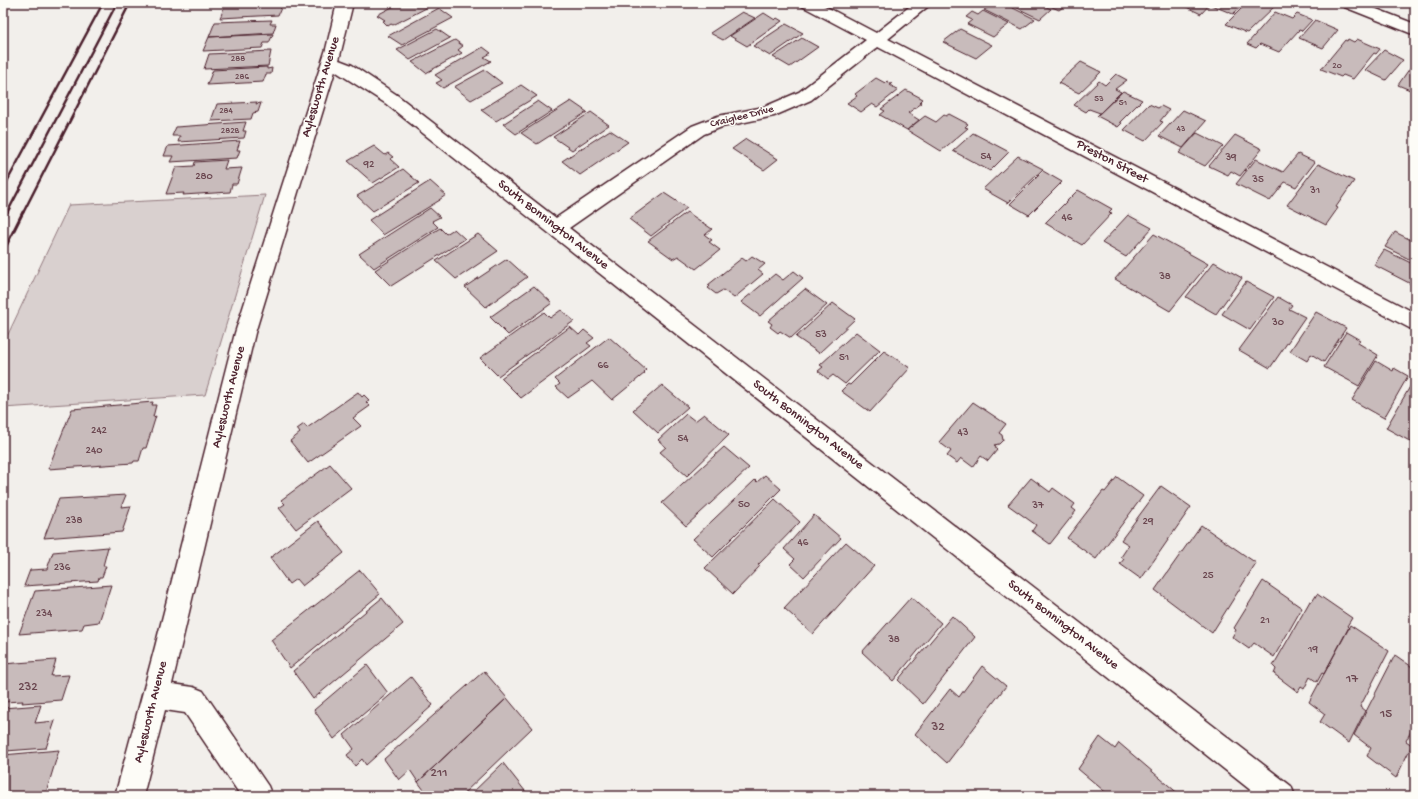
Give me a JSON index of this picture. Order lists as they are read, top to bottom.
{
  "streets": {
    "street": [
      "Aylesworth Avenue",
      "Craiglee Drive",
      "Preston Street",
      "South Bonnington Avenue"
    ]
  },
  "crossings": [
    ["Aylesworth Avenue", "South Bonnington Avenue"],
    ["Craiglee Drive", "Preston Street"],
    ["Craiglee Drive", "South Bonnington Avenue"]
  ],
  "house_numbers": [
    "288",
    "20",
    "286",
    "53",
    "51",
    "284",
    "43",
    "282B",
    "54",
    "39",
    "92",
    "280",
    "35",
    "31",
    "46",
    "38",
    "30",
    "53",
    "51",
    "66",
    "242",
    "43",
    "54",
    "240",
    "50",
    "37",
    "238",
    "29",
    "46",
    "236",
    "25",
    "234",
    "21",
    "38",
    "19",
    "17",
    "232",
    "15",
    "32",
    "211"
  ]
}
